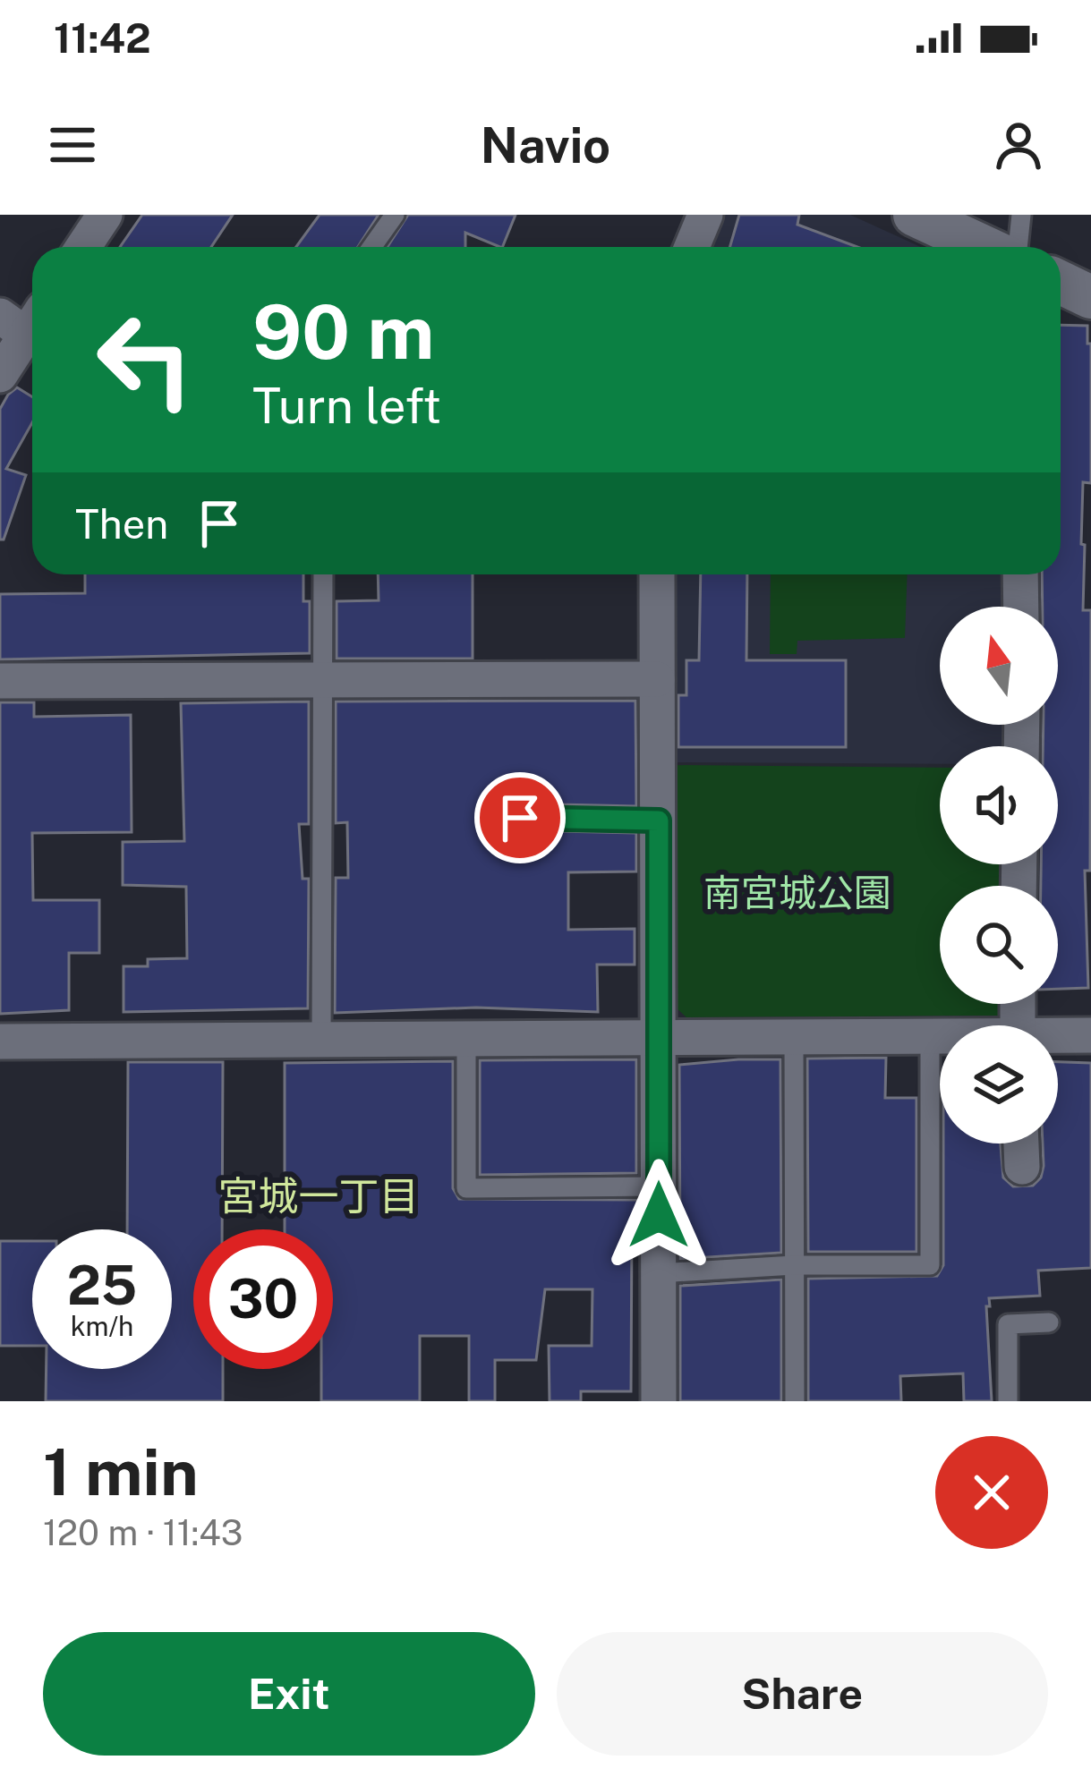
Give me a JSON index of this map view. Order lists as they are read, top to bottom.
{
  "districts": ["宮城一丁目"],
  "parks": ["南宮城公園"],
  "north": "top",
  "page": {
    "status": "11:42",
    "header": "Navio",
    "turn": ["90 m", "Turn left"],
    "then": "Then",
    "speed": "25 km/h",
    "limit": "30",
    "heading": ["1 min", "120 m · 11:43"],
    "buttons": ["Exit", "Share"]
  }
}
